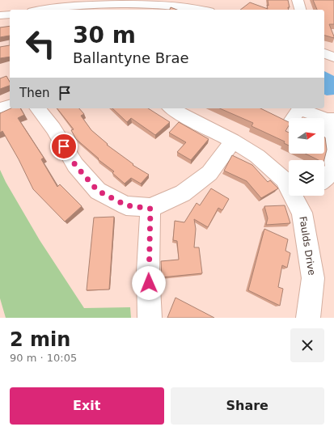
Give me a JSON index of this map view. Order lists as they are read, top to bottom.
{
  "streets": {
    "street": ["Faulds Drive"]
  },
  "north": "right",
  "page": {
    "turn": ["30 m", "Ballantyne Brae"],
    "then": "Then",
    "heading": ["2 min", "90 m · 10:05"],
    "buttons": ["Exit", "Share"]
  }
}
